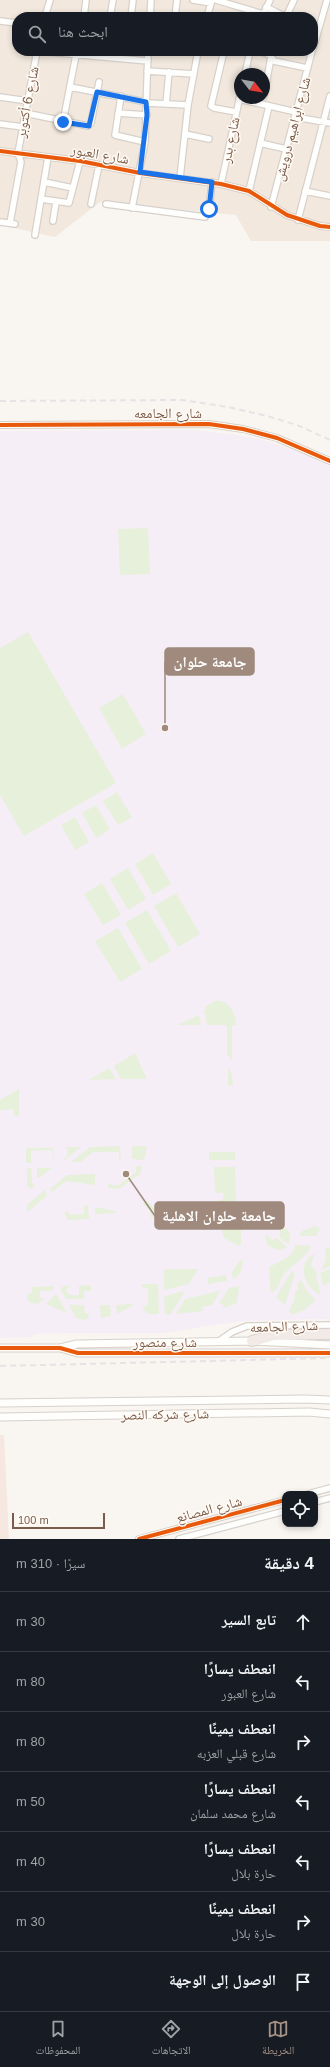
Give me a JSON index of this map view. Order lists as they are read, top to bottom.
{
  "streets": {
    "street": [
      "شارع 6 أكتوبر",
      "شارع ابراهيم درويش",
      "شارع بدر",
      "شارع العبور",
      "شارع الجامعه",
      "شارع منصور",
      "شارع شركه النصر",
      "شارع المصانع"
    ]
  },
  "crossings": [
    ["شارع 6 أكتوبر", "شارع العبور"],
    ["شارع ابراهيم درويش", "شارع العبور"],
    ["شارع بدر", "شارع العبور"],
    ["شارع الجامعه", "شارع منصور"]
  ],
  "places": ["جامعة حلوان", "جامعة حلوان الاهلية"],
  "scale_bar": "100 m",
  "north": "bottom right",
  "page": {
    "search": "ابحث هنا",
    "scale": "100 m",
    "heading": ["4 دقيقة", "سيرًا · 310 m"],
    "list": [
      ["تابع السير", "30 m"],
      ["انعطف يسارًا", "شارع العبور", "80 m"],
      ["انعطف يمينًا", "شارع قبلي العزبه", "80 m"],
      ["انعطف يسارًا", "شارع محمد سلمان", "50 m"],
      ["انعطف يسارًا", "حارة بلال", "40 m"],
      ["انعطف يمينًا", "حارة بلال", "30 m"],
      "الوصول إلى الوجهة"
    ],
    "nav": ["الخريطة", "الاتجاهات", "المحفوظات"]
  }
}
